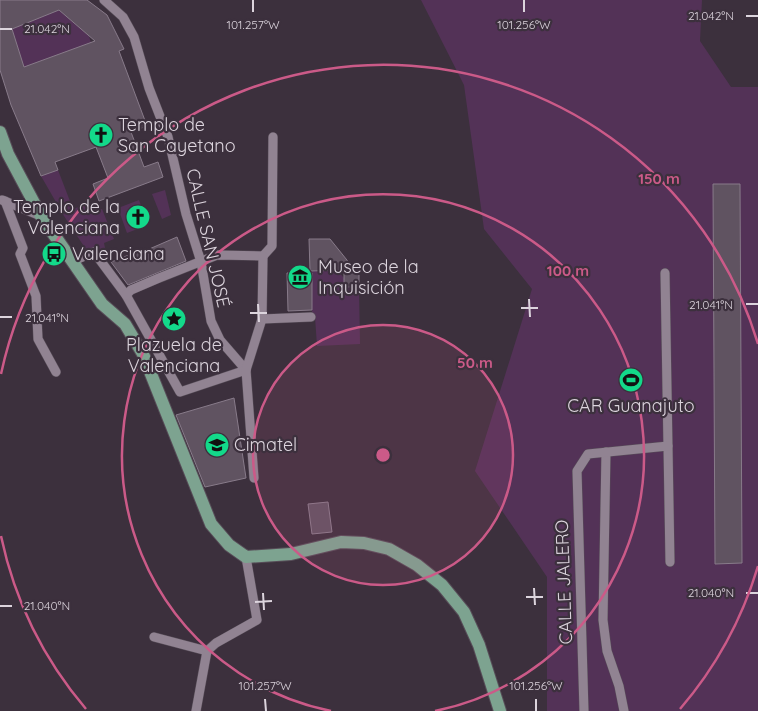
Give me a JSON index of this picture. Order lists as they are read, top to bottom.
{
  "streets": {
    "street": ["CALLE SAN JOSÉ", "CALLE JALERO"]
  },
  "places": {
    "church": ["Templo de San Cayetano", "Templo de la Valenciana"],
    "bus stop": ["Valenciana"],
    "museum": ["Museo de la Inquisición"],
    "place": ["Plazuela de Valenciana"],
    "sports": ["CAR Guanajuto"],
    "school or university": ["Cimatel"]
  },
  "coordinates": [
    "21.042°N",
    "101.257°W",
    "101.256°W",
    "21.041°N",
    "21.040°N"
  ],
  "rings": ["150 m", "100 m", "50 m"]
}
